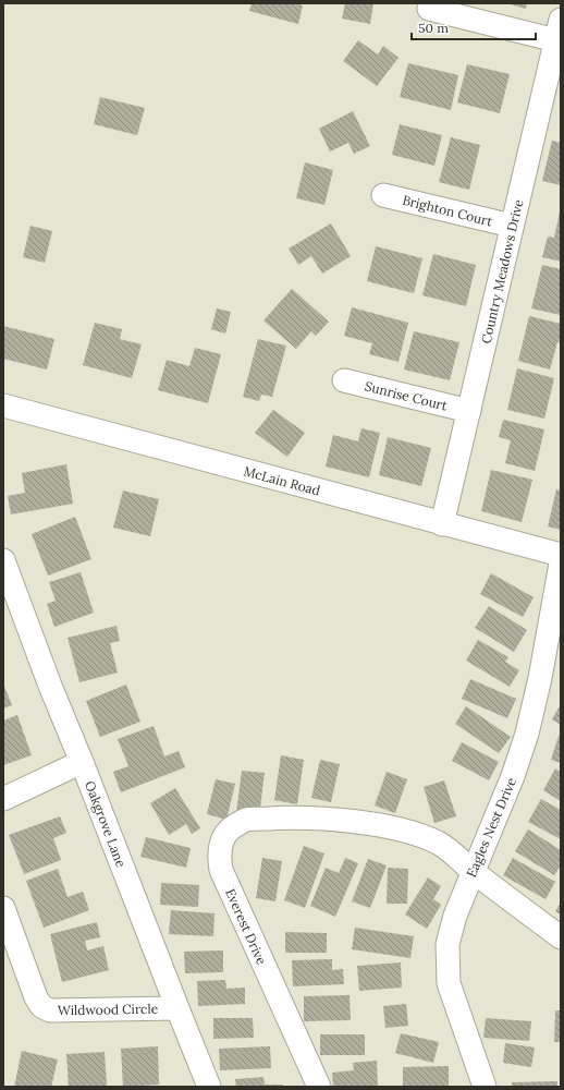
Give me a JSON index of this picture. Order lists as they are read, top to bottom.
{
  "streets": {
    "street": [
      "Brighton Court",
      "Country Meadows Drive",
      "Sunrise Court",
      "McLain Road",
      "Oakgrove Lane",
      "Eagles Nest Drive",
      "Everest Drive",
      "Wildwood Circle"
    ]
  },
  "crossings": [
    ["Brighton Court", "Country Meadows Drive"],
    ["Country Meadows Drive", "Sunrise Court"],
    ["Country Meadows Drive", "McLain Road"],
    ["Oakgrove Lane", "Wildwood Circle"],
    ["Eagles Nest Drive", "Everest Drive"]
  ],
  "scale_bar": "50 m"
}
